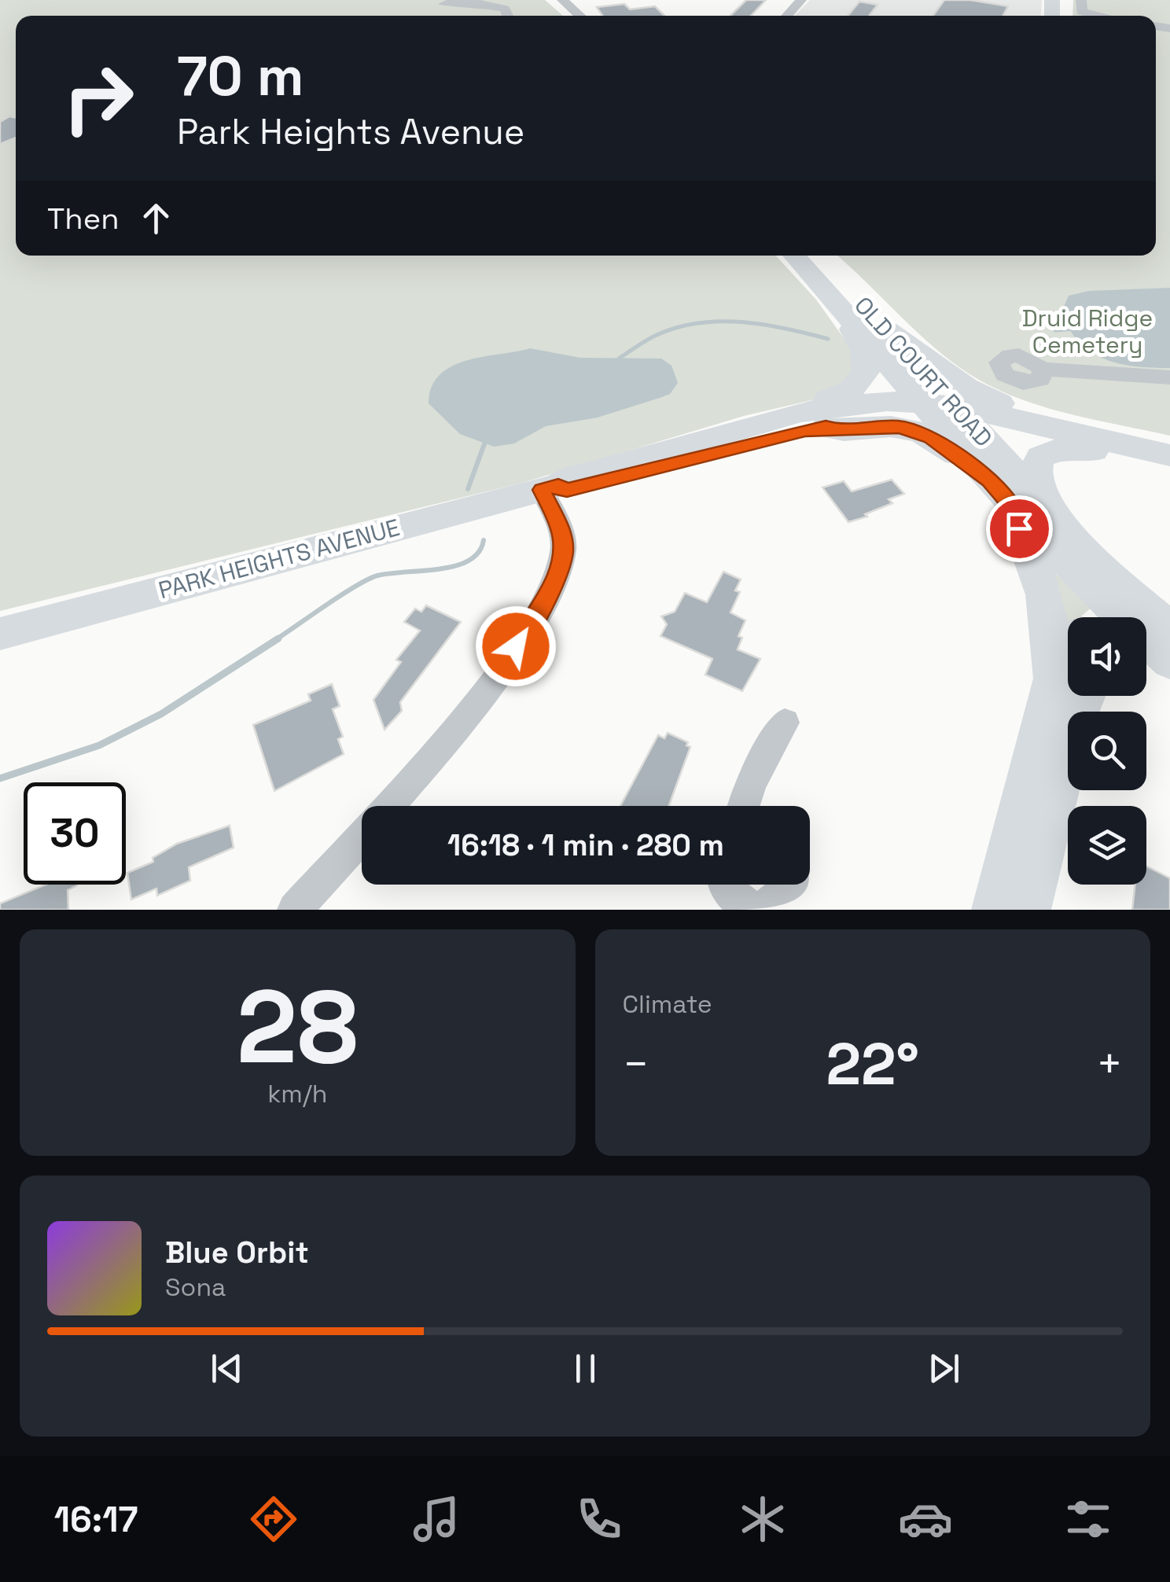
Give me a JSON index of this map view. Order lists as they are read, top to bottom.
{
  "streets": {
    "main road": ["OLD COURT ROAD", "PARK HEIGHTS AVENUE"]
  },
  "crossings": [
    ["OLD COURT ROAD", "PARK HEIGHTS AVENUE"]
  ],
  "parks": ["Druid Ridge Cemetery"],
  "page": {
    "turn": ["70 m", "Park Heights Avenue"],
    "then": "Then",
    "limit": "30",
    "trip": "16:18 · 1 min · 280 m",
    "tile": [
      ["28", "km/h"],
      "Climate"
    ],
    "heat": ["−", "22°", "+"],
    "song": ["Blue Orbit", "Sona"],
    "tabs": "16:17"
  }
}
